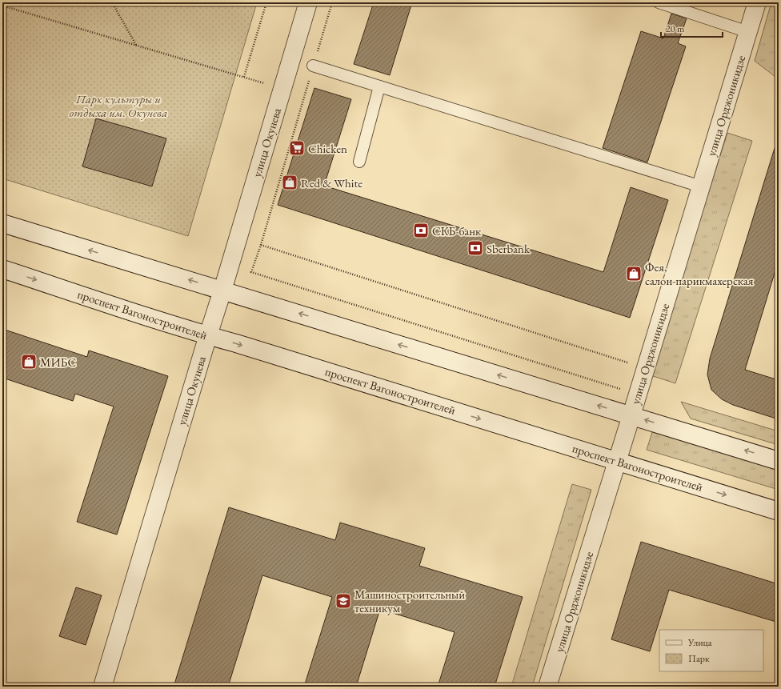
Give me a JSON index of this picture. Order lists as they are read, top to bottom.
{
  "streets": {
    "main road": ["улица Орджоникидзе", "улица Окунева", "проспект Вагоностроителей"]
  },
  "crossings": [
    ["улица Орджоникидзе", "проспект Вагоностроителей"],
    ["улица Окунева", "проспект Вагоностроителей"]
  ],
  "parks": ["Парк культуры и отдыха им. Окунева"],
  "places": {
    "supermarket": ["Chicken"],
    "shop": ["Red & White", "Фея, салон-парикмахерская", "МИБС"],
    "bank": ["СКБ-банк", "Sberbank"],
    "school or university": ["Машиностроительный техникум"]
  },
  "legend": ["Улица", "Парк"],
  "scale_bar": "20 m"
}
